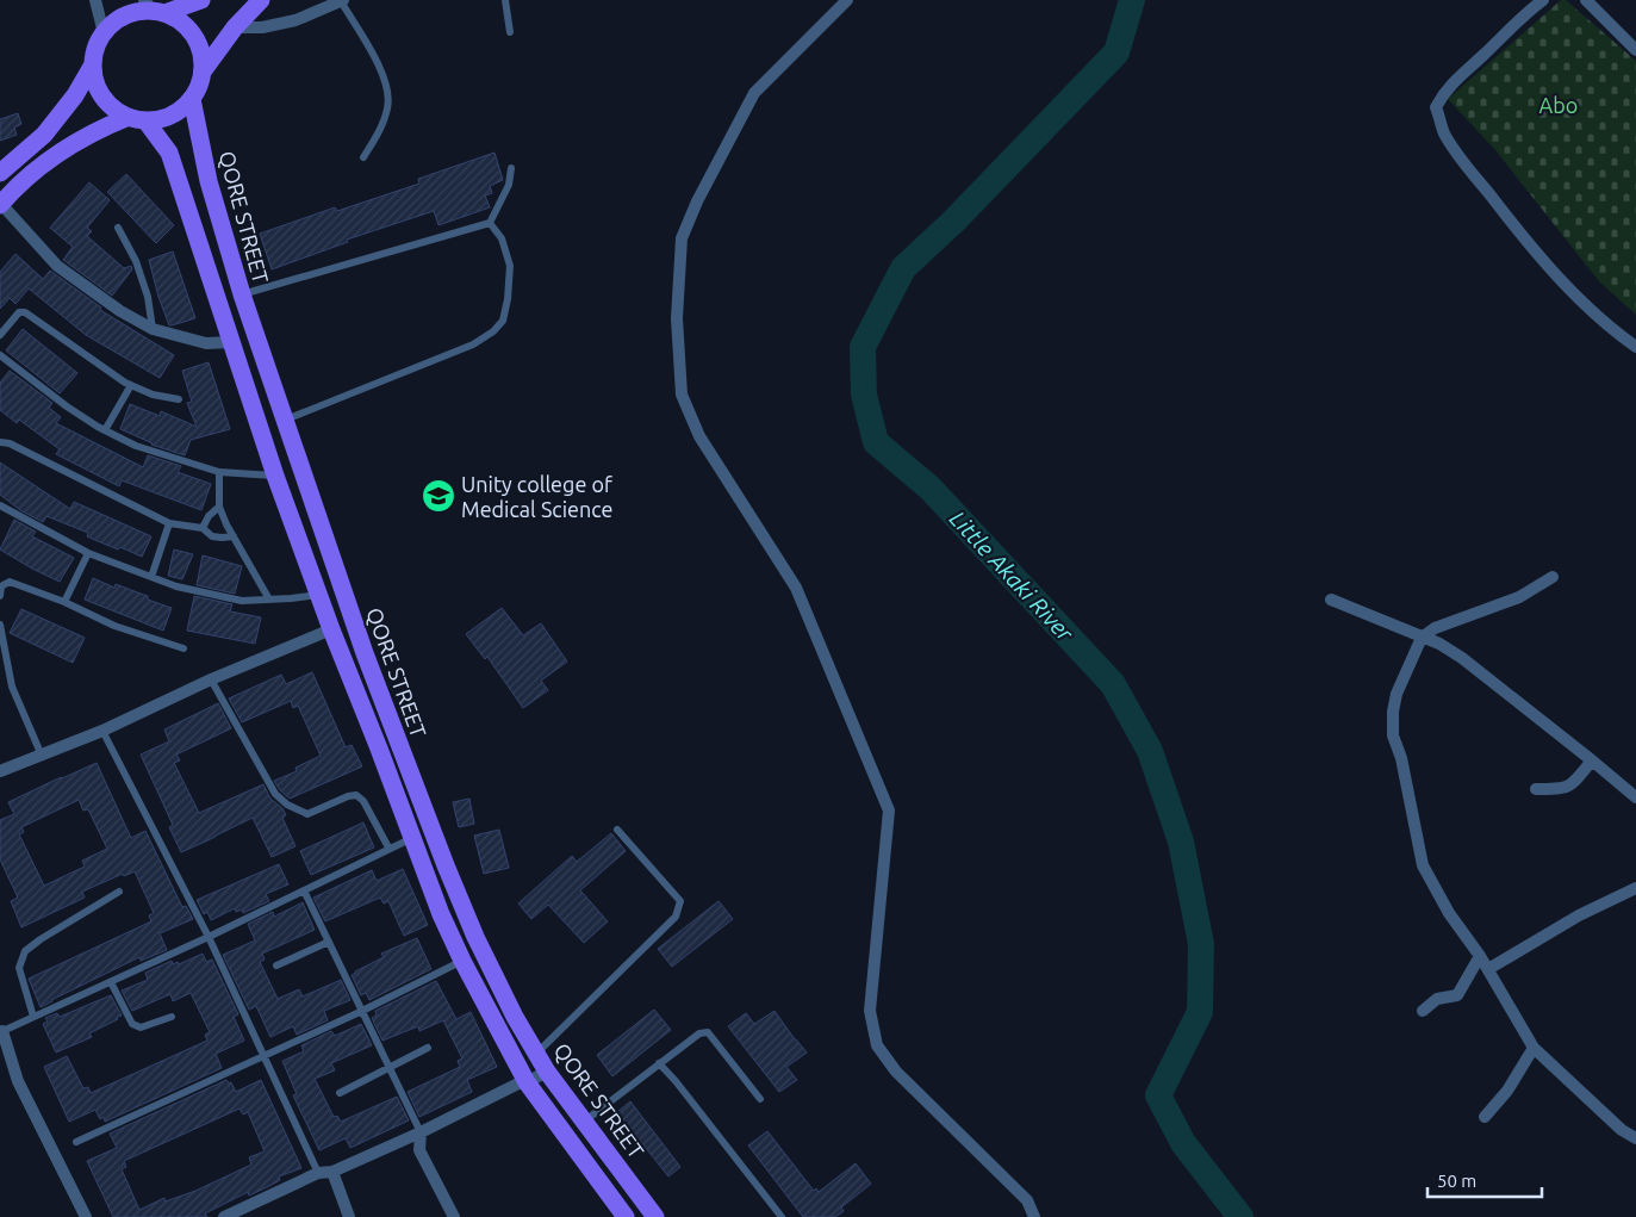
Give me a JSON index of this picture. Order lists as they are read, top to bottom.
{
  "streets": {
    "main road": ["QORE STREET"]
  },
  "water": ["Little Akaki River"],
  "parks": ["Abo"],
  "places": {
    "school or university": ["Unity college of Medical Science"]
  },
  "scale_bar": "50 m"
}
